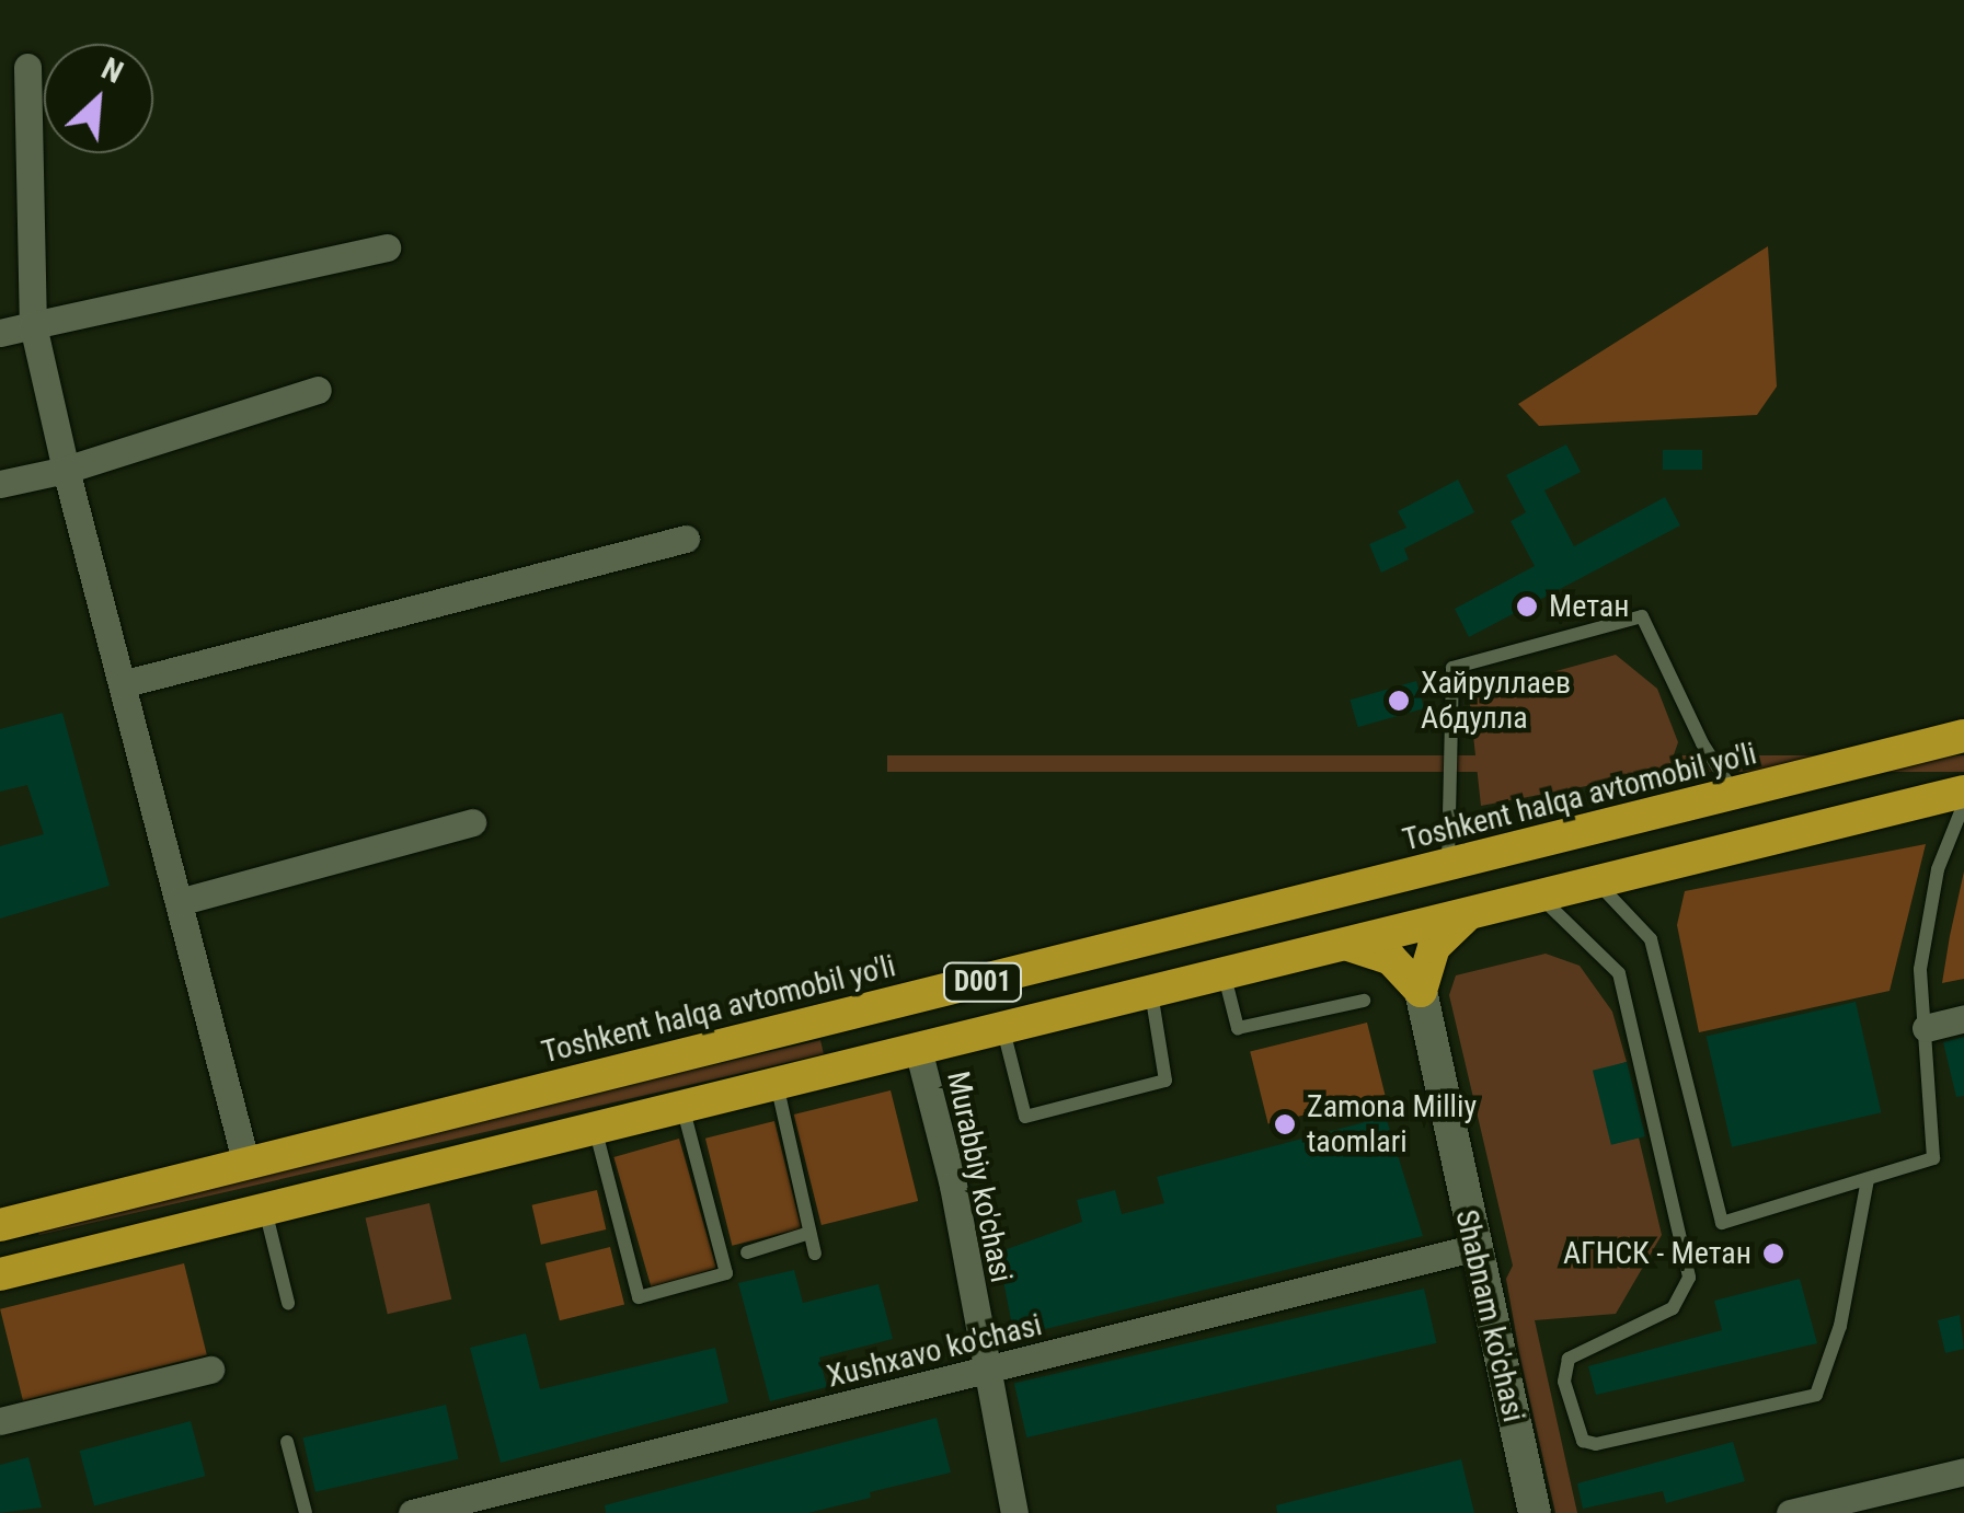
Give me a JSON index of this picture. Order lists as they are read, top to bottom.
{
  "streets": {
    "highway": ["Toshkent halqa avtomobil yo'li", "D001"],
    "street": ["Murabbiy ko'chasi", "Shabnam ko'chasi", "Xushxavo ko'chasi"]
  },
  "crossings": [
    ["D001", "Murabbiy ko'chasi"],
    ["Murabbiy ko'chasi", "Xushxavo ko'chasi"],
    ["Shabnam ko'chasi", "Xushxavo ko'chasi"]
  ],
  "places": [
    "Метан",
    "Хайруллаев Абдулла",
    "Zamona Milliy taomlari",
    "АГНСК - Метан"
  ],
  "north": "top right"
}
